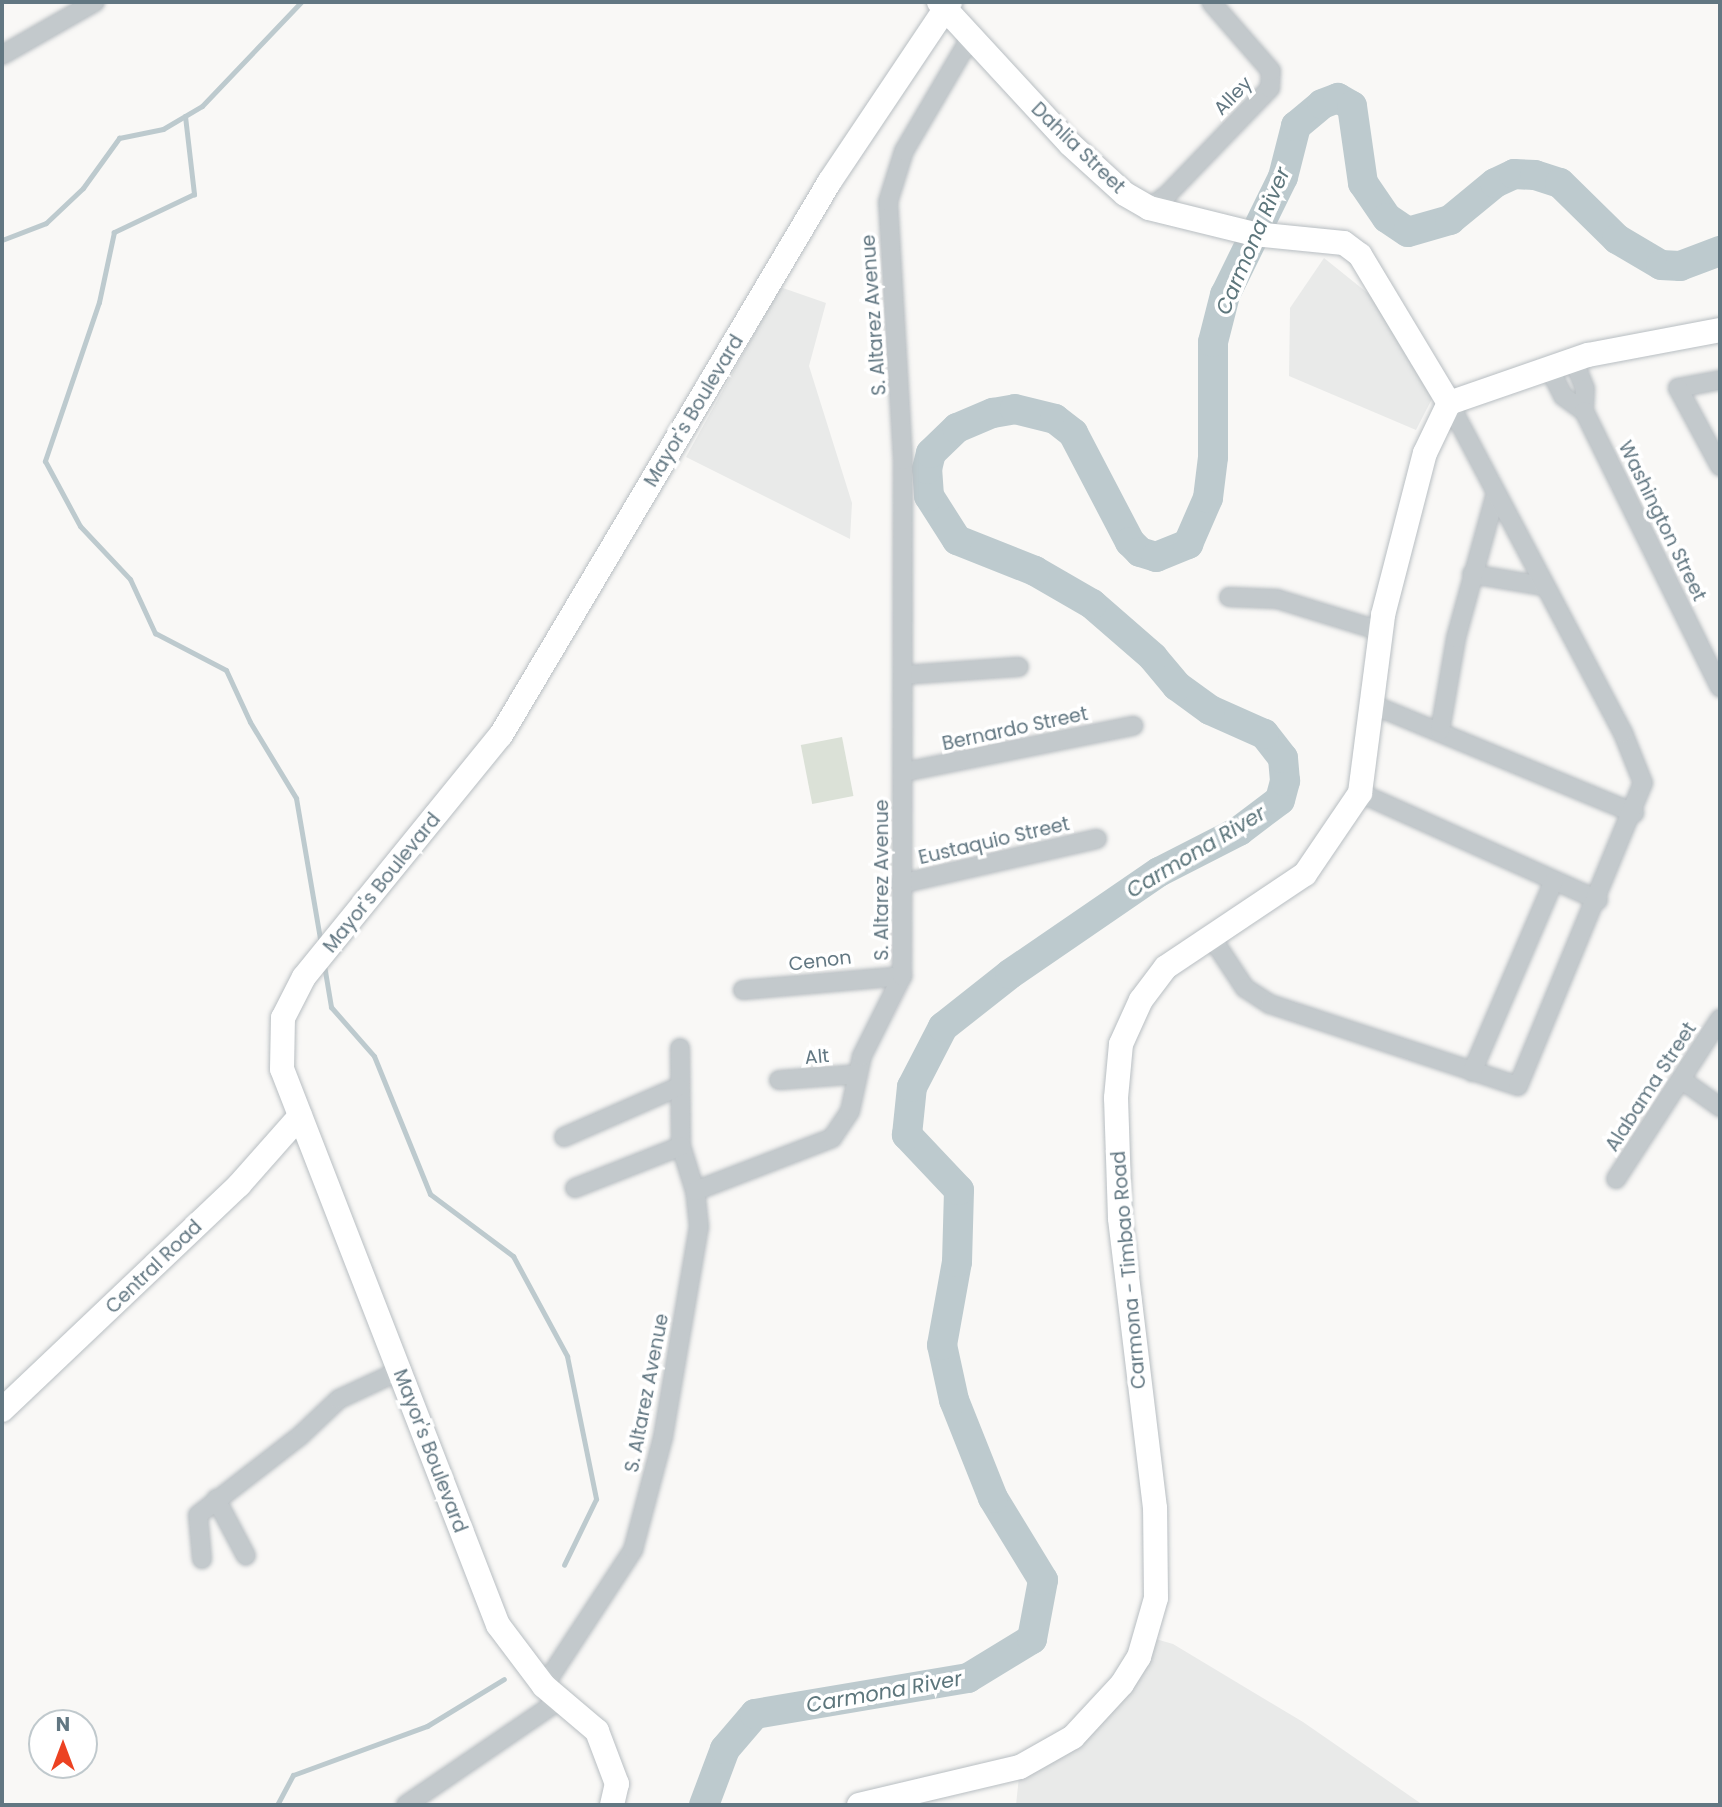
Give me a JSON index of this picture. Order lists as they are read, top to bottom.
{
  "streets": {
    "main road": [
      "Dahlia Street",
      "Mayor's Boulevard",
      "Central Road",
      "Carmona - Timbao Road"
    ],
    "street": [
      "Alley",
      "S. Altarez Avenue",
      "Washington Street",
      "Bernardo Street",
      "Eustaquio Street",
      "Cenon",
      "Alt",
      "Alabama Street"
    ]
  },
  "crossings": [
    ["Alley", "Dahlia Street"],
    ["Dahlia Street", "S. Altarez Avenue"],
    ["Dahlia Street", "Mayor's Boulevard"],
    ["Dahlia Street", "Carmona - Timbao Road"],
    ["S. Altarez Avenue", "Mayor's Boulevard"],
    ["S. Altarez Avenue", "Bernardo Street"],
    ["S. Altarez Avenue", "Eustaquio Street"],
    ["S. Altarez Avenue", "Cenon"],
    ["S. Altarez Avenue", "Alt"],
    ["Mayor's Boulevard", "Central Road"]
  ],
  "water": ["Carmona River"],
  "north": "top"
}
